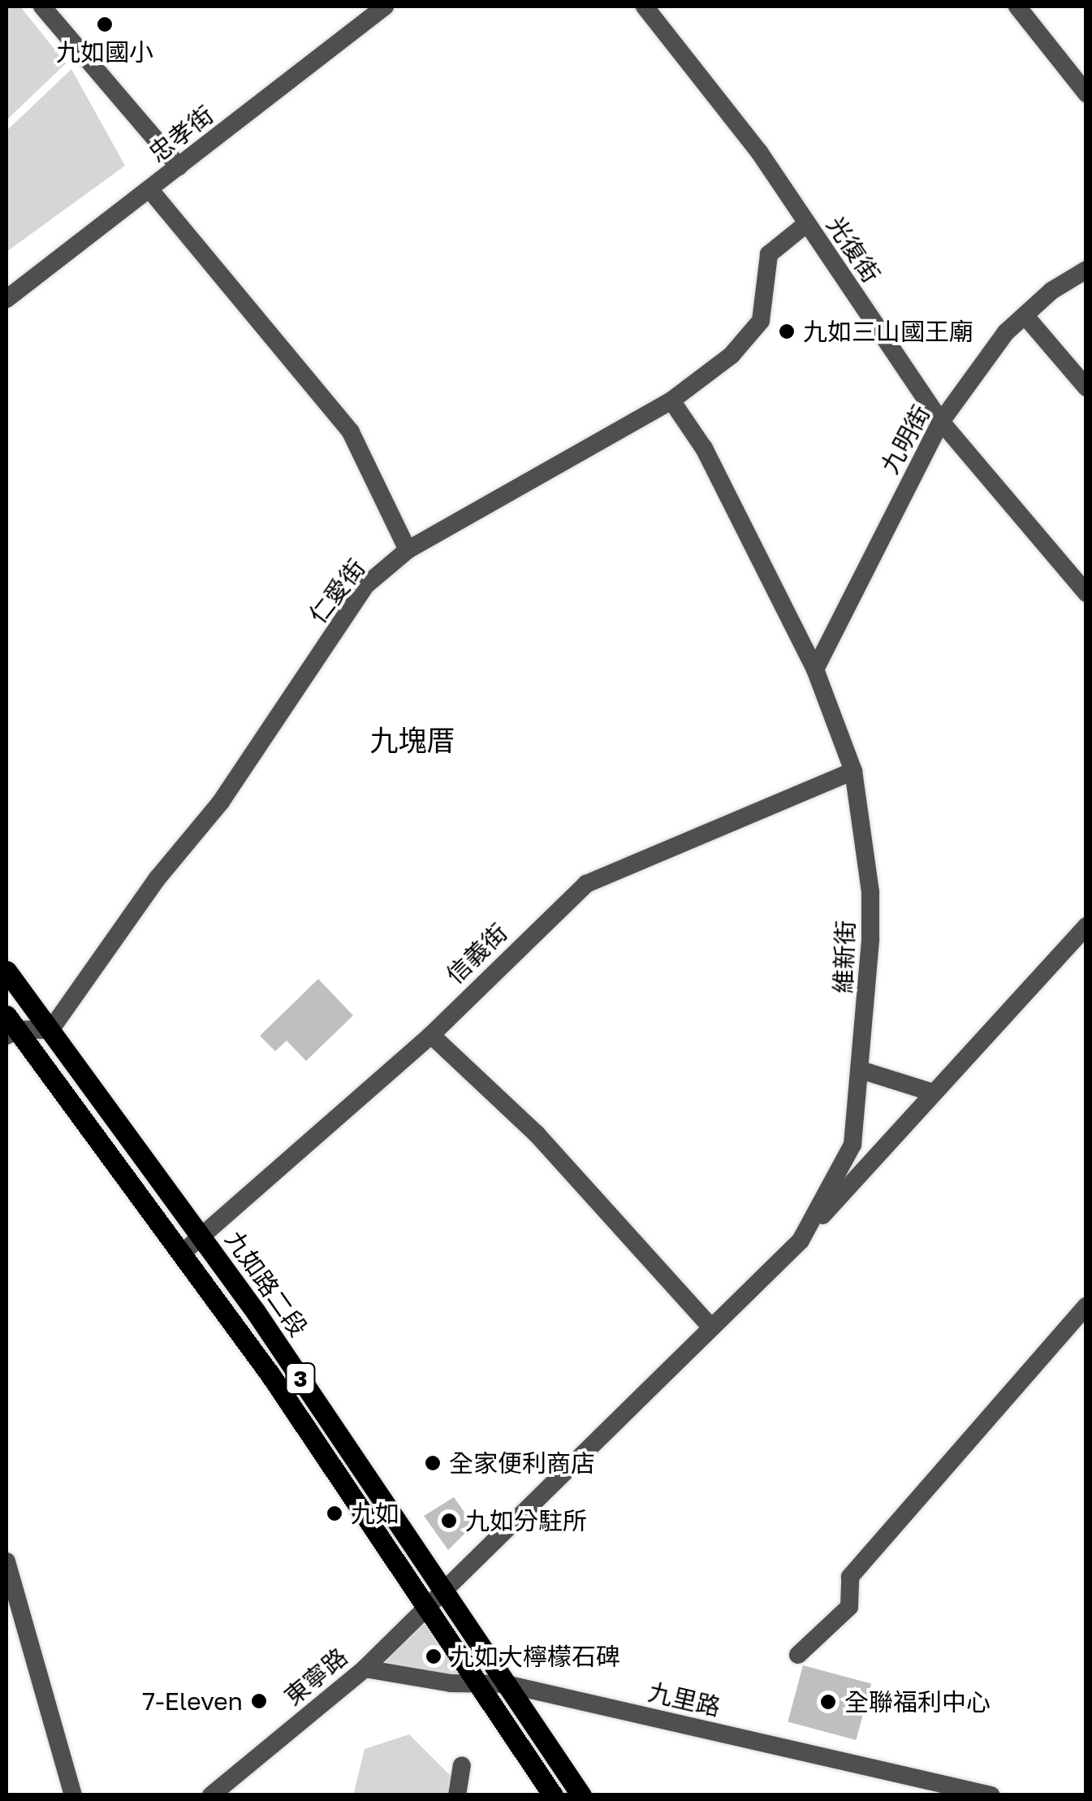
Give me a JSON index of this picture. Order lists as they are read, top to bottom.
{
  "streets": {
    "main road": ["九如路二段", "3"],
    "street": [
      "忠孝街",
      "光復街",
      "九明街",
      "仁愛街",
      "信義街",
      "維新街",
      "東寧路",
      "九里路"
    ]
  },
  "crossings": [
    ["光復街", "九明街"],
    ["光復街", "仁愛街"],
    ["九明街", "維新街"],
    ["仁愛街", "維新街"],
    ["仁愛街", "九如路二段"],
    ["信義街", "維新街"],
    ["信義街", "九如路二段"],
    ["維新街", "九如路二段"],
    ["維新街", "東寧路"],
    ["九如路二段", "東寧路"],
    ["九如路二段", "九里路"],
    ["東寧路", "九里路"]
  ],
  "districts": ["九塊厝"],
  "places": [
    "九如國小",
    "九如三山國王廟",
    "全家便利商店",
    "九如",
    "九如分駐所",
    "九如大檸檬石碑",
    "7-Eleven",
    "全聯福利中心"
  ]
}
